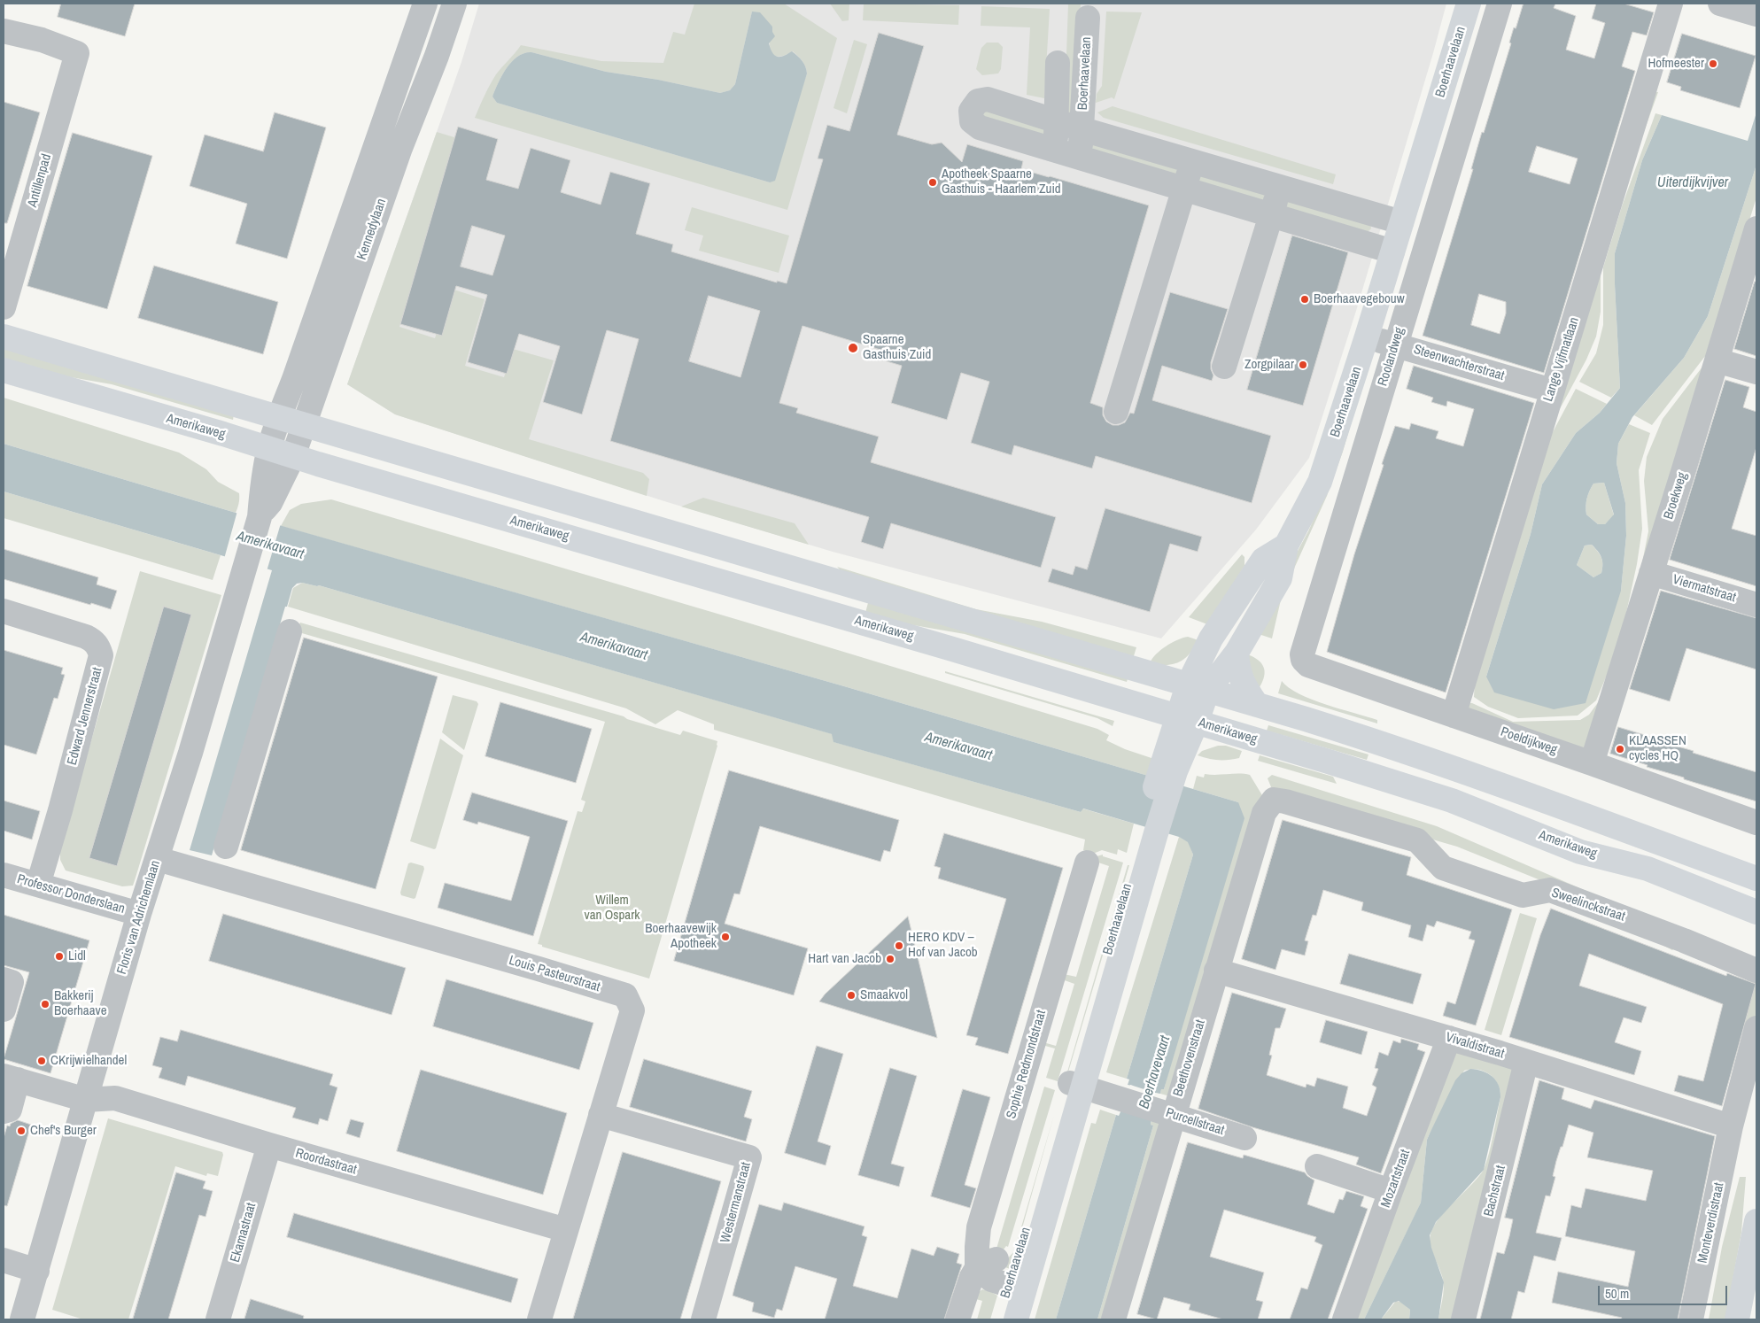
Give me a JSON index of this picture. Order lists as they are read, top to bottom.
{
  "streets": {
    "main road": ["Boerhaavelaan", "Amerikaweg"],
    "street": [
      "Antillenpad",
      "Kennedylaan",
      "Roolandweg",
      "Lange Vijfmatlaan",
      "Steenwachterstraat",
      "Broekweg",
      "Viermatstraat",
      "Edward Jennerstraat",
      "Poeldijkweg",
      "Professor Donderslaan",
      "Sweelinckstraat",
      "Floris van Adrichemlaan",
      "Louis Pasteurstraat",
      "Vivaldistraat",
      "Beethovenstraat",
      "Sophie Redmondstraat",
      "Purcellstraat",
      "Roordastraat",
      "Mozartstraat",
      "Bachstraat",
      "Westermanstraat",
      "Monteverdistraat",
      "Ekamastraat"
    ]
  },
  "crossings": [
    ["Boerhaavelaan", "Steenwachterstraat"],
    ["Boerhaavelaan", "Amerikaweg"],
    ["Boerhaavelaan", "Purcellstraat"],
    ["Kennedylaan", "Amerikaweg"],
    ["Kennedylaan", "Floris van Adrichemlaan"],
    ["Roolandweg", "Steenwachterstraat"],
    ["Roolandweg", "Poeldijkweg"],
    ["Lange Vijfmatlaan", "Steenwachterstraat"],
    ["Lange Vijfmatlaan", "Poeldijkweg"],
    ["Amerikaweg", "Floris van Adrichemlaan"],
    ["Broekweg", "Viermatstraat"],
    ["Broekweg", "Poeldijkweg"],
    ["Edward Jennerstraat", "Professor Donderslaan"],
    ["Professor Donderslaan", "Floris van Adrichemlaan"],
    ["Sweelinckstraat", "Beethovenstraat"],
    ["Floris van Adrichemlaan", "Louis Pasteurstraat"],
    ["Floris van Adrichemlaan", "Roordastraat"],
    ["Louis Pasteurstraat", "Roordastraat"],
    ["Louis Pasteurstraat", "Westermanstraat"],
    ["Vivaldistraat", "Beethovenstraat"],
    ["Vivaldistraat", "Mozartstraat"],
    ["Vivaldistraat", "Bachstraat"],
    ["Vivaldistraat", "Monteverdistraat"],
    ["Beethovenstraat", "Purcellstraat"],
    ["Roordastraat", "Ekamastraat"]
  ],
  "water": ["Uiterdijkvijver", "Amerikavaart", "Boerhavevaart"],
  "parks": ["Willem van Ospark"],
  "places": [
    "Hofmeester",
    "Apotheek Spaarne Gasthuis - Haarlem Zuid",
    "Boerhaavegebouw",
    "Spaarne Gasthuis Zuid",
    "Zorgpilaar",
    "KLAASSEN cycles HQ",
    "Boerhaavewijk Apotheek",
    "HERO KDV – Hof van Jacob",
    "Lidl",
    "Hart van Jacob",
    "Smaakvol",
    "Bakkerij Boerhaave",
    "CKrijwielhandel",
    "Chef's Burger"
  ],
  "scale_bar": "50 m"
}
